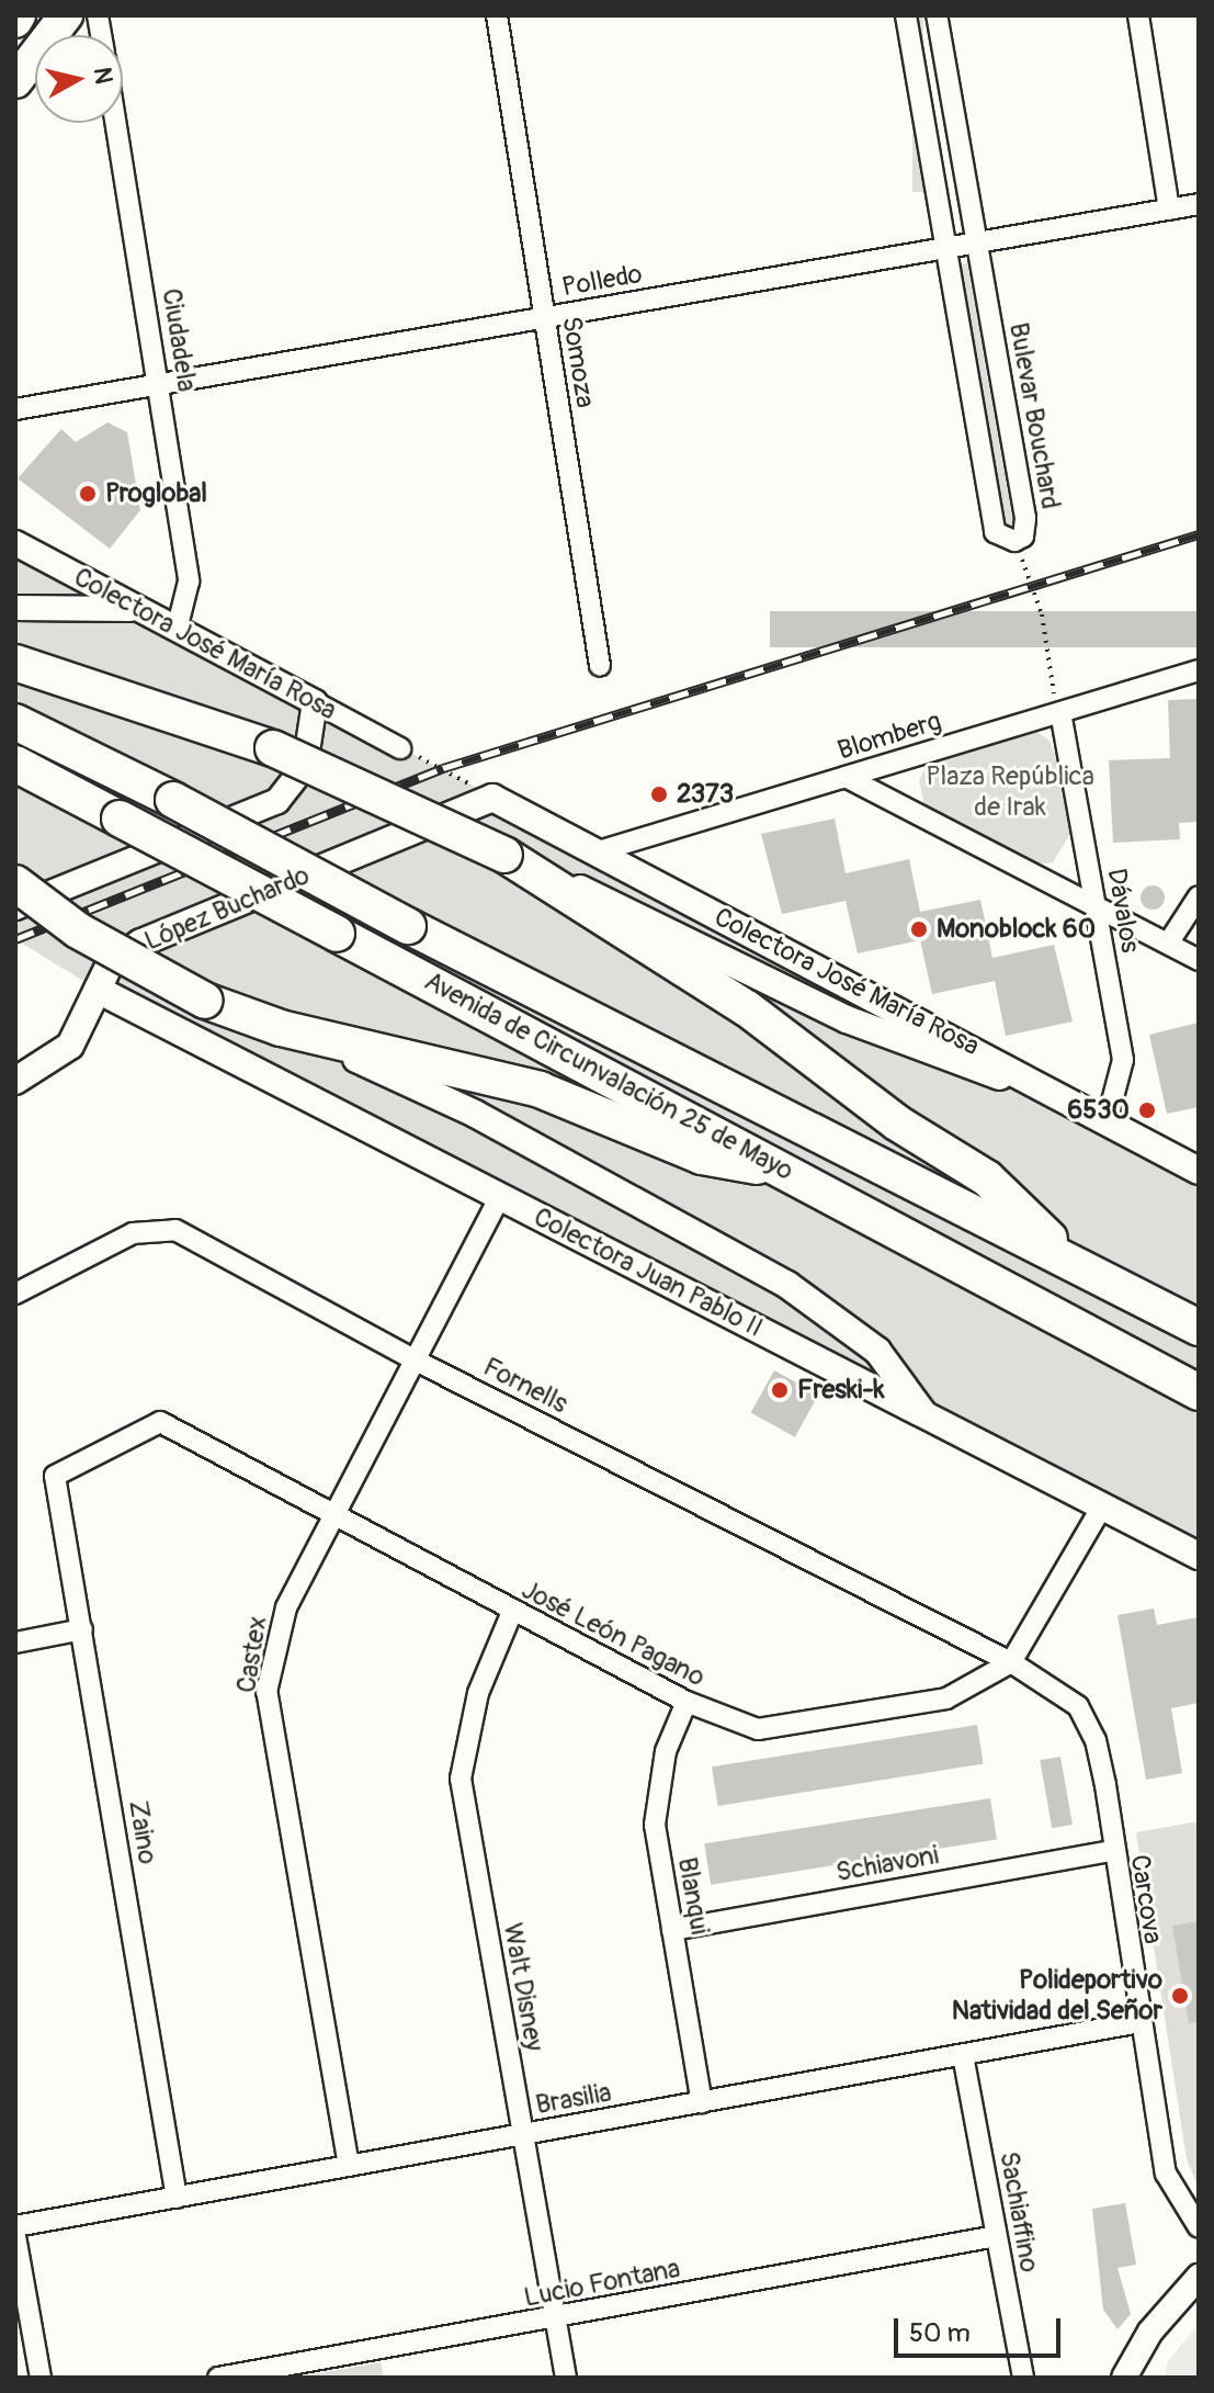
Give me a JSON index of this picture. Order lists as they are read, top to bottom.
{
  "streets": {
    "highway": ["Avenida de Circunvalación 25 de Mayo"],
    "main road": ["Colectora José María Rosa", "López Buchardo", "Colectora Juan Pablo II"],
    "street": [
      "Polledo",
      "Ciudadela",
      "Somoza",
      "Bulevar Bouchard",
      "Blomberg",
      "Dávalos",
      "Fornells",
      "José León Pagano",
      "Castex",
      "Zaino",
      "Schiavoni",
      "Blanqui",
      "Carcova",
      "Walt Disney",
      "Brasilia",
      "Sachiaffino",
      "Lucio Fontana"
    ]
  },
  "crossings": [
    ["Polledo", "Ciudadela"],
    ["Polledo", "Somoza"],
    ["Polledo", "Bulevar Bouchard"],
    ["Ciudadela", "Colectora José María Rosa"],
    ["Colectora José María Rosa", "Blomberg"],
    ["Colectora José María Rosa", "López Buchardo"],
    ["Colectora José María Rosa", "Dávalos"],
    ["Blomberg", "Dávalos"],
    ["López Buchardo", "Colectora Juan Pablo II"],
    ["Colectora Juan Pablo II", "Castex"],
    ["Fornells", "José León Pagano"],
    ["Fornells", "Castex"],
    ["Fornells", "Carcova"],
    ["José León Pagano", "Castex"],
    ["José León Pagano", "Zaino"],
    ["José León Pagano", "Blanqui"],
    ["José León Pagano", "Carcova"],
    ["José León Pagano", "Walt Disney"],
    ["Castex", "Brasilia"],
    ["Zaino", "Brasilia"],
    ["Schiavoni", "Blanqui"],
    ["Schiavoni", "Carcova"],
    ["Blanqui", "Brasilia"],
    ["Carcova", "Brasilia"],
    ["Walt Disney", "Brasilia"],
    ["Walt Disney", "Lucio Fontana"],
    ["Brasilia", "Sachiaffino"],
    ["Sachiaffino", "Lucio Fontana"]
  ],
  "parks": ["Plaza República de Irak"],
  "places": [
    "Proglobal",
    "2373",
    "Monoblock 60",
    "6530",
    "Freski-k",
    "Polideportivo Natividad del Señor"
  ],
  "scale_bar": "50 m",
  "north": "right"
}
